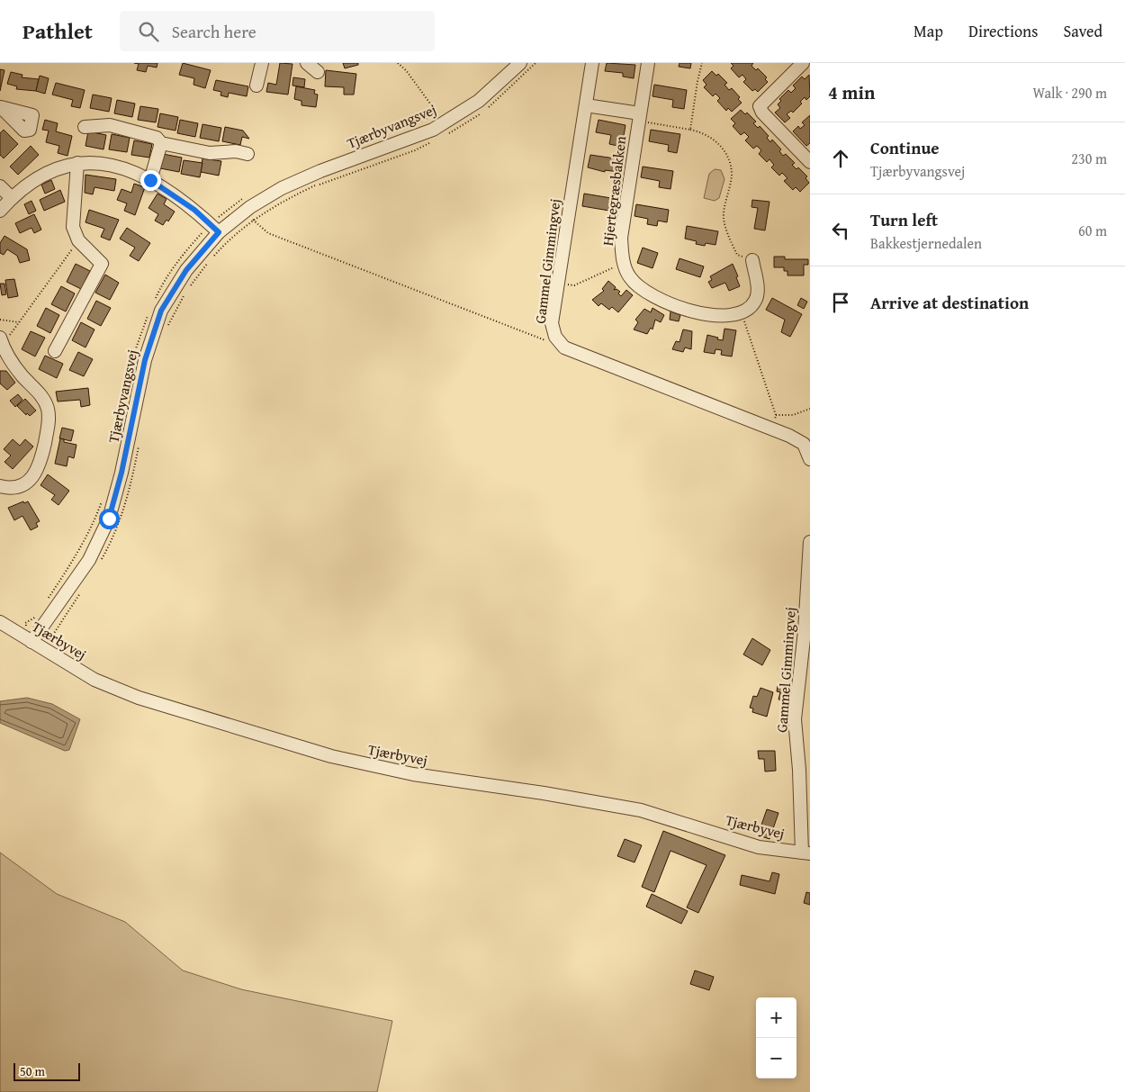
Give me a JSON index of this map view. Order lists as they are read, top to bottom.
{
  "streets": {
    "street": [
      "Tjærbyvangsvej",
      "Hjertegræsbakken",
      "Gammel Gimmingvej",
      "Tjærbyvej"
    ]
  },
  "crossings": [
    ["Tjærbyvangsvej", "Tjærbyvej"],
    ["Gammel Gimmingvej", "Tjærbyvej"]
  ],
  "scale_bar": "50 m",
  "page": {
    "header": "Pathlet",
    "search": "Search here",
    "nav": ["Map", "Directions", "Saved"],
    "heading": ["4 min", "Walk · 290 m"],
    "list": [
      ["Continue", "Tjærbyvangsvej", "230 m"],
      ["Turn left", "Bakkestjernedalen", "60 m"],
      "Arrive at destination"
    ],
    "map_buttons": ["+", "−"],
    "scale": "50 m"
  }
}
